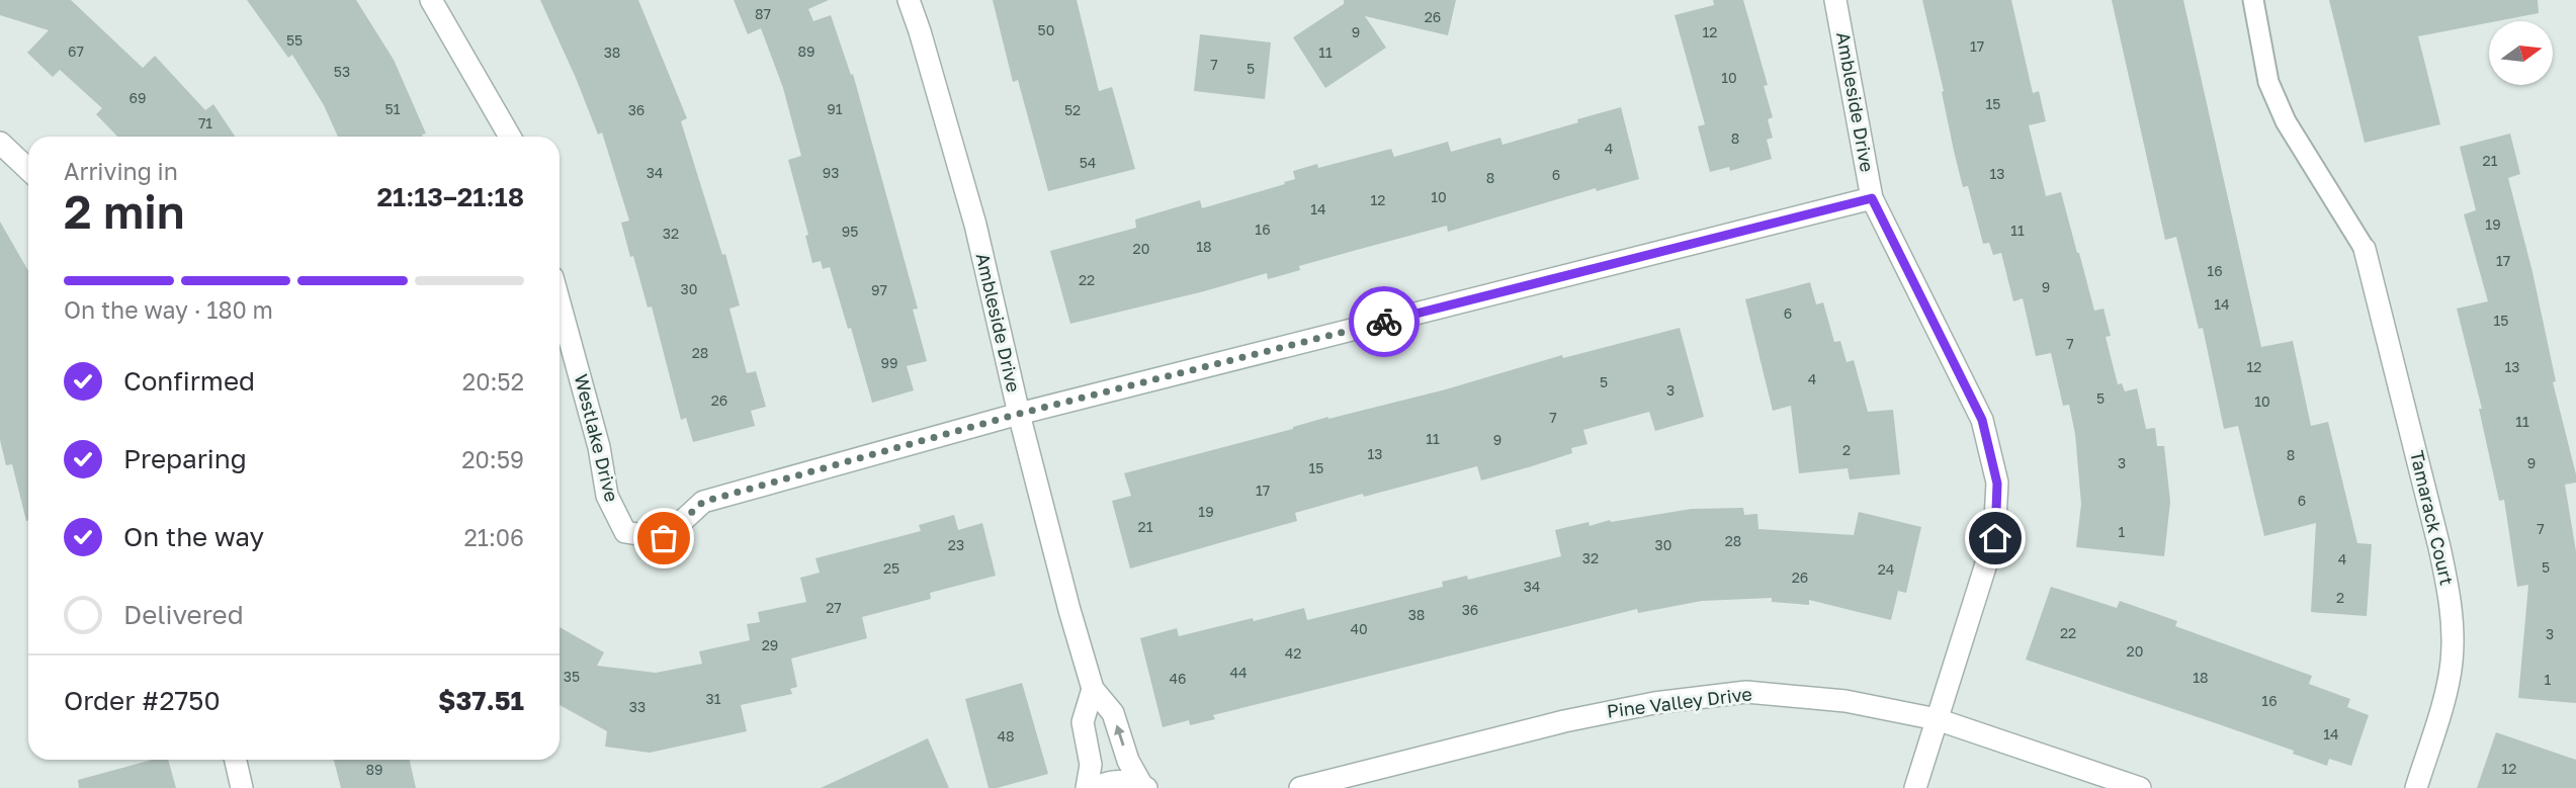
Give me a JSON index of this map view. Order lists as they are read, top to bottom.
{
  "streets": {
    "street": [
      "Ambleside Drive",
      "Westlake Drive",
      "Tamarack Court",
      "Pine Valley Drive"
    ]
  },
  "crossings": [
    ["Ambleside Drive", "Westlake Drive"],
    ["Ambleside Drive", "Pine Valley Drive"]
  ],
  "house_numbers": [
    "87",
    "26",
    "50",
    "9",
    "12",
    "55",
    "17",
    "67",
    "89",
    "38",
    "11",
    "7",
    "5",
    "53",
    "10",
    "69",
    "15",
    "51",
    "91",
    "36",
    "52",
    "71",
    "8",
    "4",
    "21",
    "54",
    "34",
    "93",
    "13",
    "6",
    "8",
    "10",
    "12",
    "14",
    "19",
    "16",
    "11",
    "95",
    "32",
    "18",
    "20",
    "17",
    "16",
    "22",
    "9",
    "30",
    "97",
    "14",
    "6",
    "15",
    "7",
    "28",
    "99",
    "12",
    "13",
    "4",
    "5",
    "3",
    "5",
    "26",
    "10",
    "7",
    "11",
    "11",
    "9",
    "2",
    "13",
    "8",
    "3",
    "9",
    "15",
    "17",
    "6",
    "19",
    "21",
    "7",
    "1",
    "28",
    "23",
    "30",
    "32",
    "4",
    "5",
    "25",
    "24",
    "26",
    "34",
    "2",
    "27",
    "36",
    "38",
    "40",
    "22",
    "3",
    "29",
    "20",
    "42",
    "44",
    "35",
    "18",
    "46",
    "1",
    "31",
    "16",
    "33",
    "14",
    "48",
    "12",
    "89"
  ],
  "north": "right",
  "page": {
    "heading": ["2 min", "Arriving in", "21:13–21:18"],
    "panel": ["Order #2750", "$37.51"],
    "bar": "On the way · 180 m",
    "list": [
      ["Confirmed", "20:52"],
      ["Preparing", "20:59"],
      ["On the way", "21:06"],
      "Delivered"
    ]
  }
}
